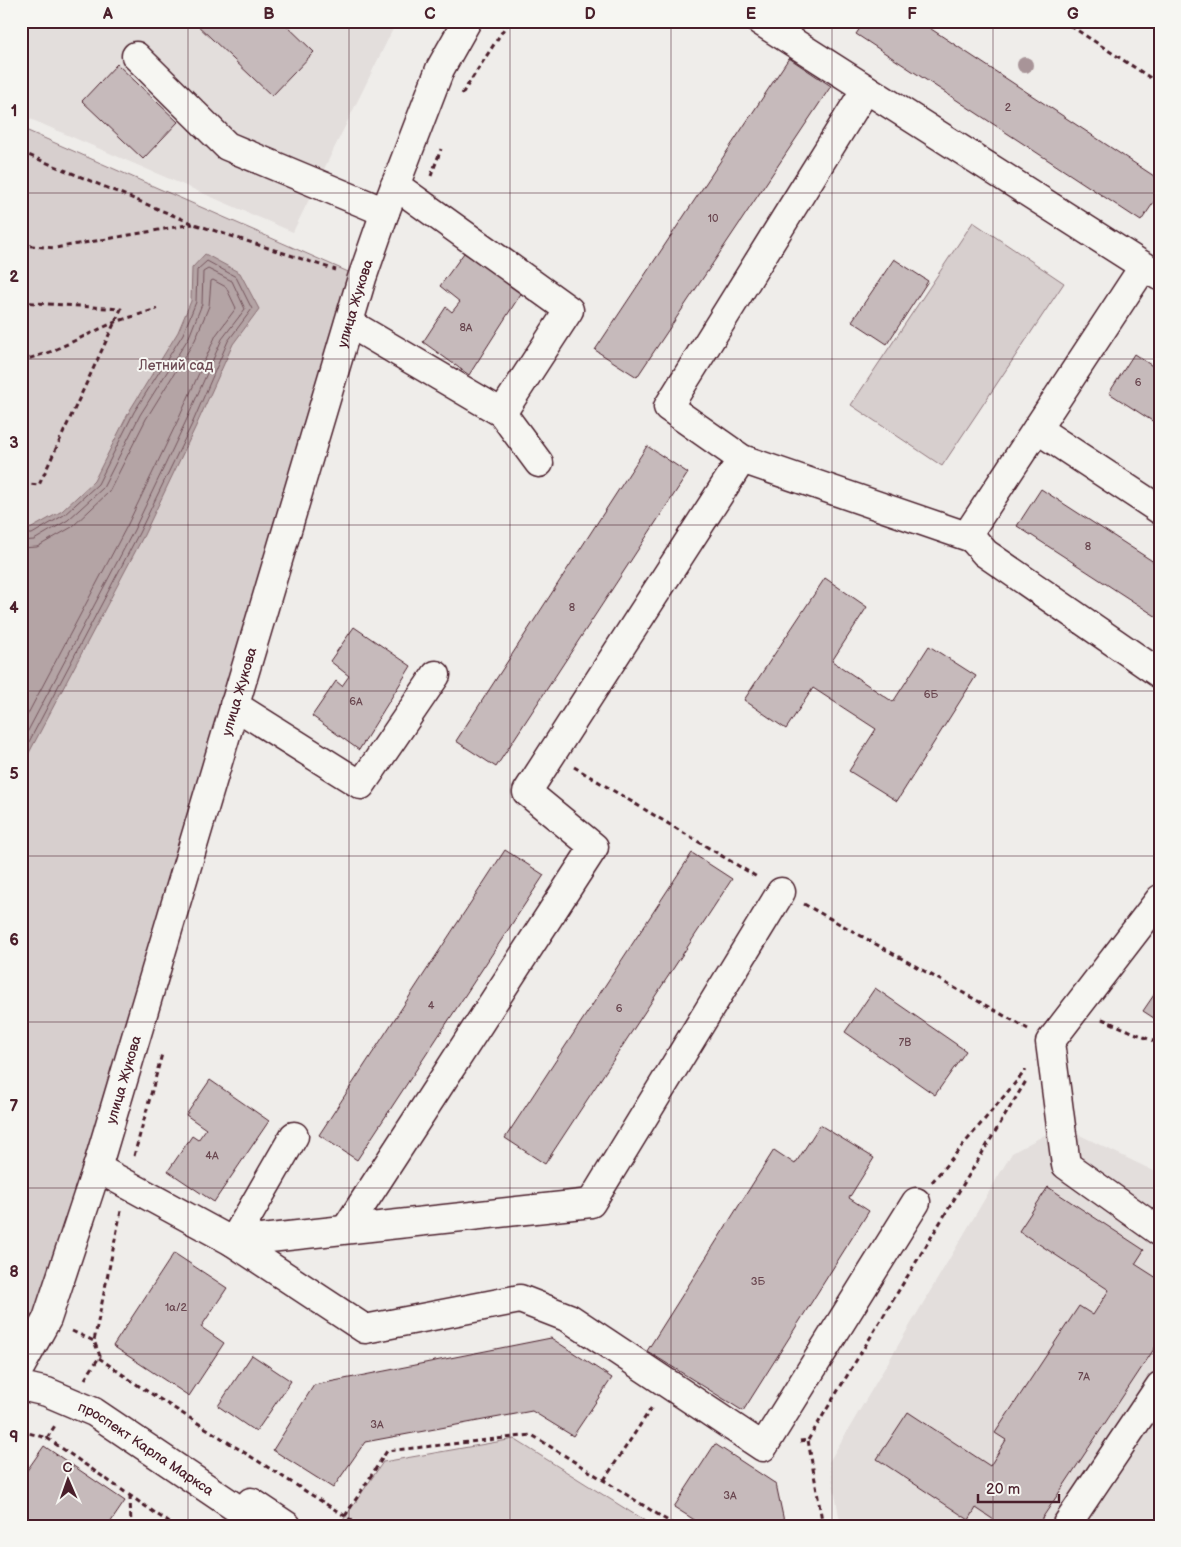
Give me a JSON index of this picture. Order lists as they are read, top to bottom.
{
  "streets": {
    "street": ["улица Жукова", "проспект Карла Маркса"]
  },
  "parks": ["Летний сад"],
  "house_numbers": [
    "2",
    "10",
    "8А",
    "6",
    "8",
    "8",
    "6Б",
    "6А",
    "4",
    "6",
    "7В",
    "4А",
    "3Б",
    "1а/2",
    "7А",
    "3А",
    "3А"
  ],
  "scale_bar": "20 m",
  "north": "top",
  "grid": {
    "columns": [
      "A",
      "B",
      "C",
      "D",
      "E",
      "F",
      "G"
    ],
    "rows": [
      "1",
      "2",
      "3",
      "4",
      "5",
      "6",
      "7",
      "8",
      "9"
    ]
  }
}
